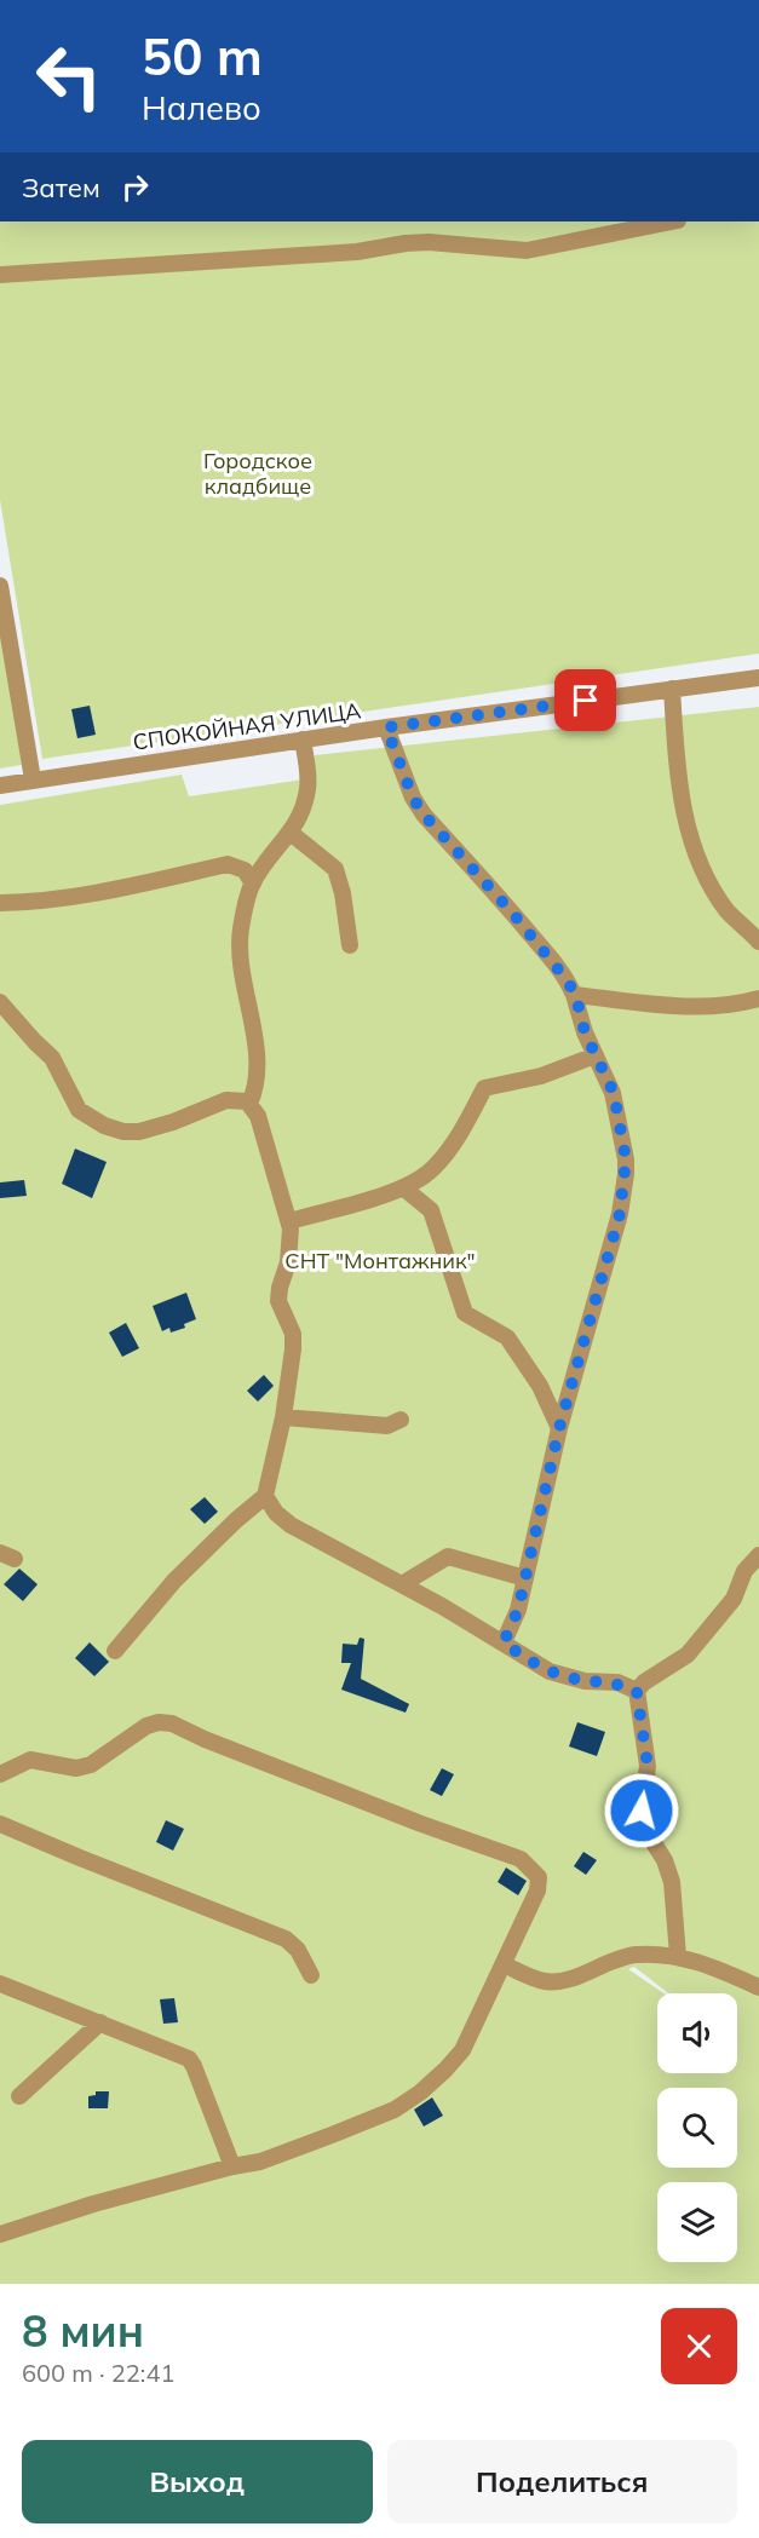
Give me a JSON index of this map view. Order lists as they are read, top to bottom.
{
  "streets": {
    "street": ["СПОКОЙНАЯ УЛИЦА"]
  },
  "parks": ["Городское кладбище", "СНТ \"Монтажник\""],
  "page": {
    "turn": ["50 m", "Налево"],
    "then": "Затем",
    "heading": ["8 мин", "600 m · 22:41"],
    "buttons": ["Выход", "Поделиться"]
  }
}
